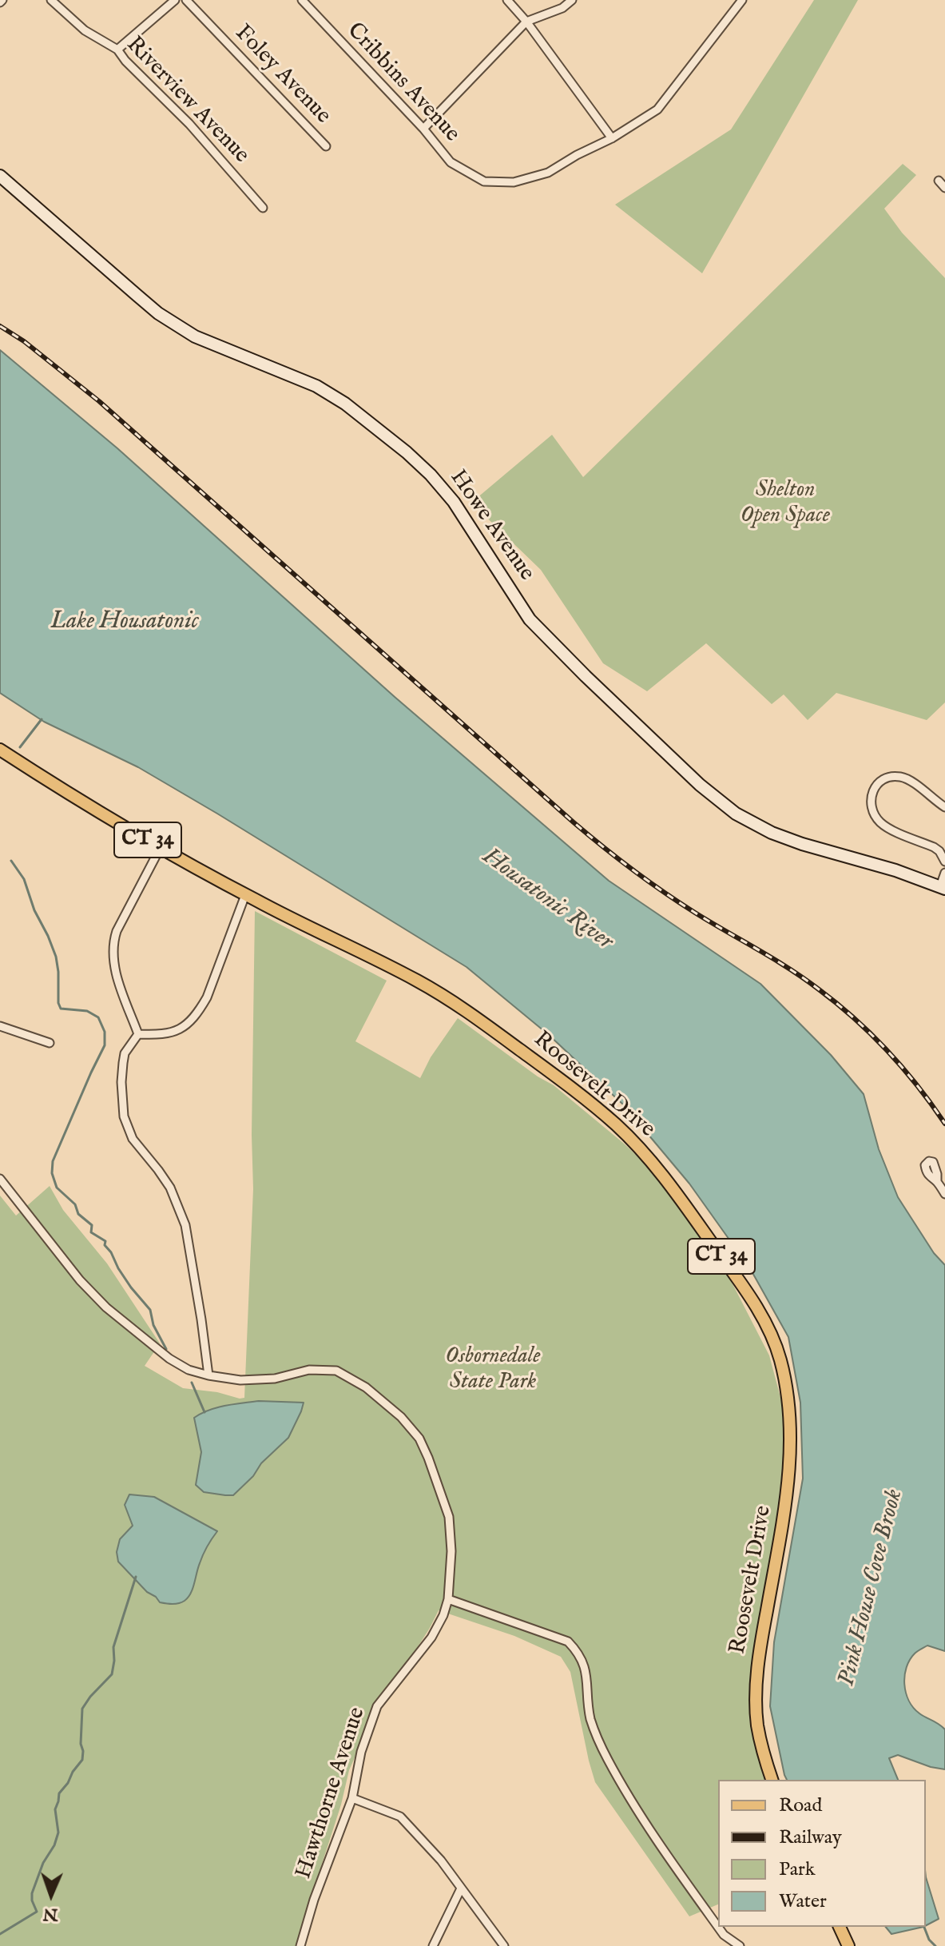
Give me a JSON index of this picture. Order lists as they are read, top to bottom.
{
  "streets": {
    "main road": ["Howe Avenue", "CT 34", "Roosevelt Drive"],
    "street": [
      "Foley Avenue",
      "Cribbins Avenue",
      "Riverview Avenue",
      "Hawthorne Avenue"
    ]
  },
  "water": ["Lake Housatonic", "Housatonic River", "Pink House Cove Brook"],
  "parks": ["Shelton Open Space", "Osbornedale State Park"],
  "legend": [
    "Road",
    "Railway",
    "Park",
    "Water"
  ],
  "north": "bottom"
}
